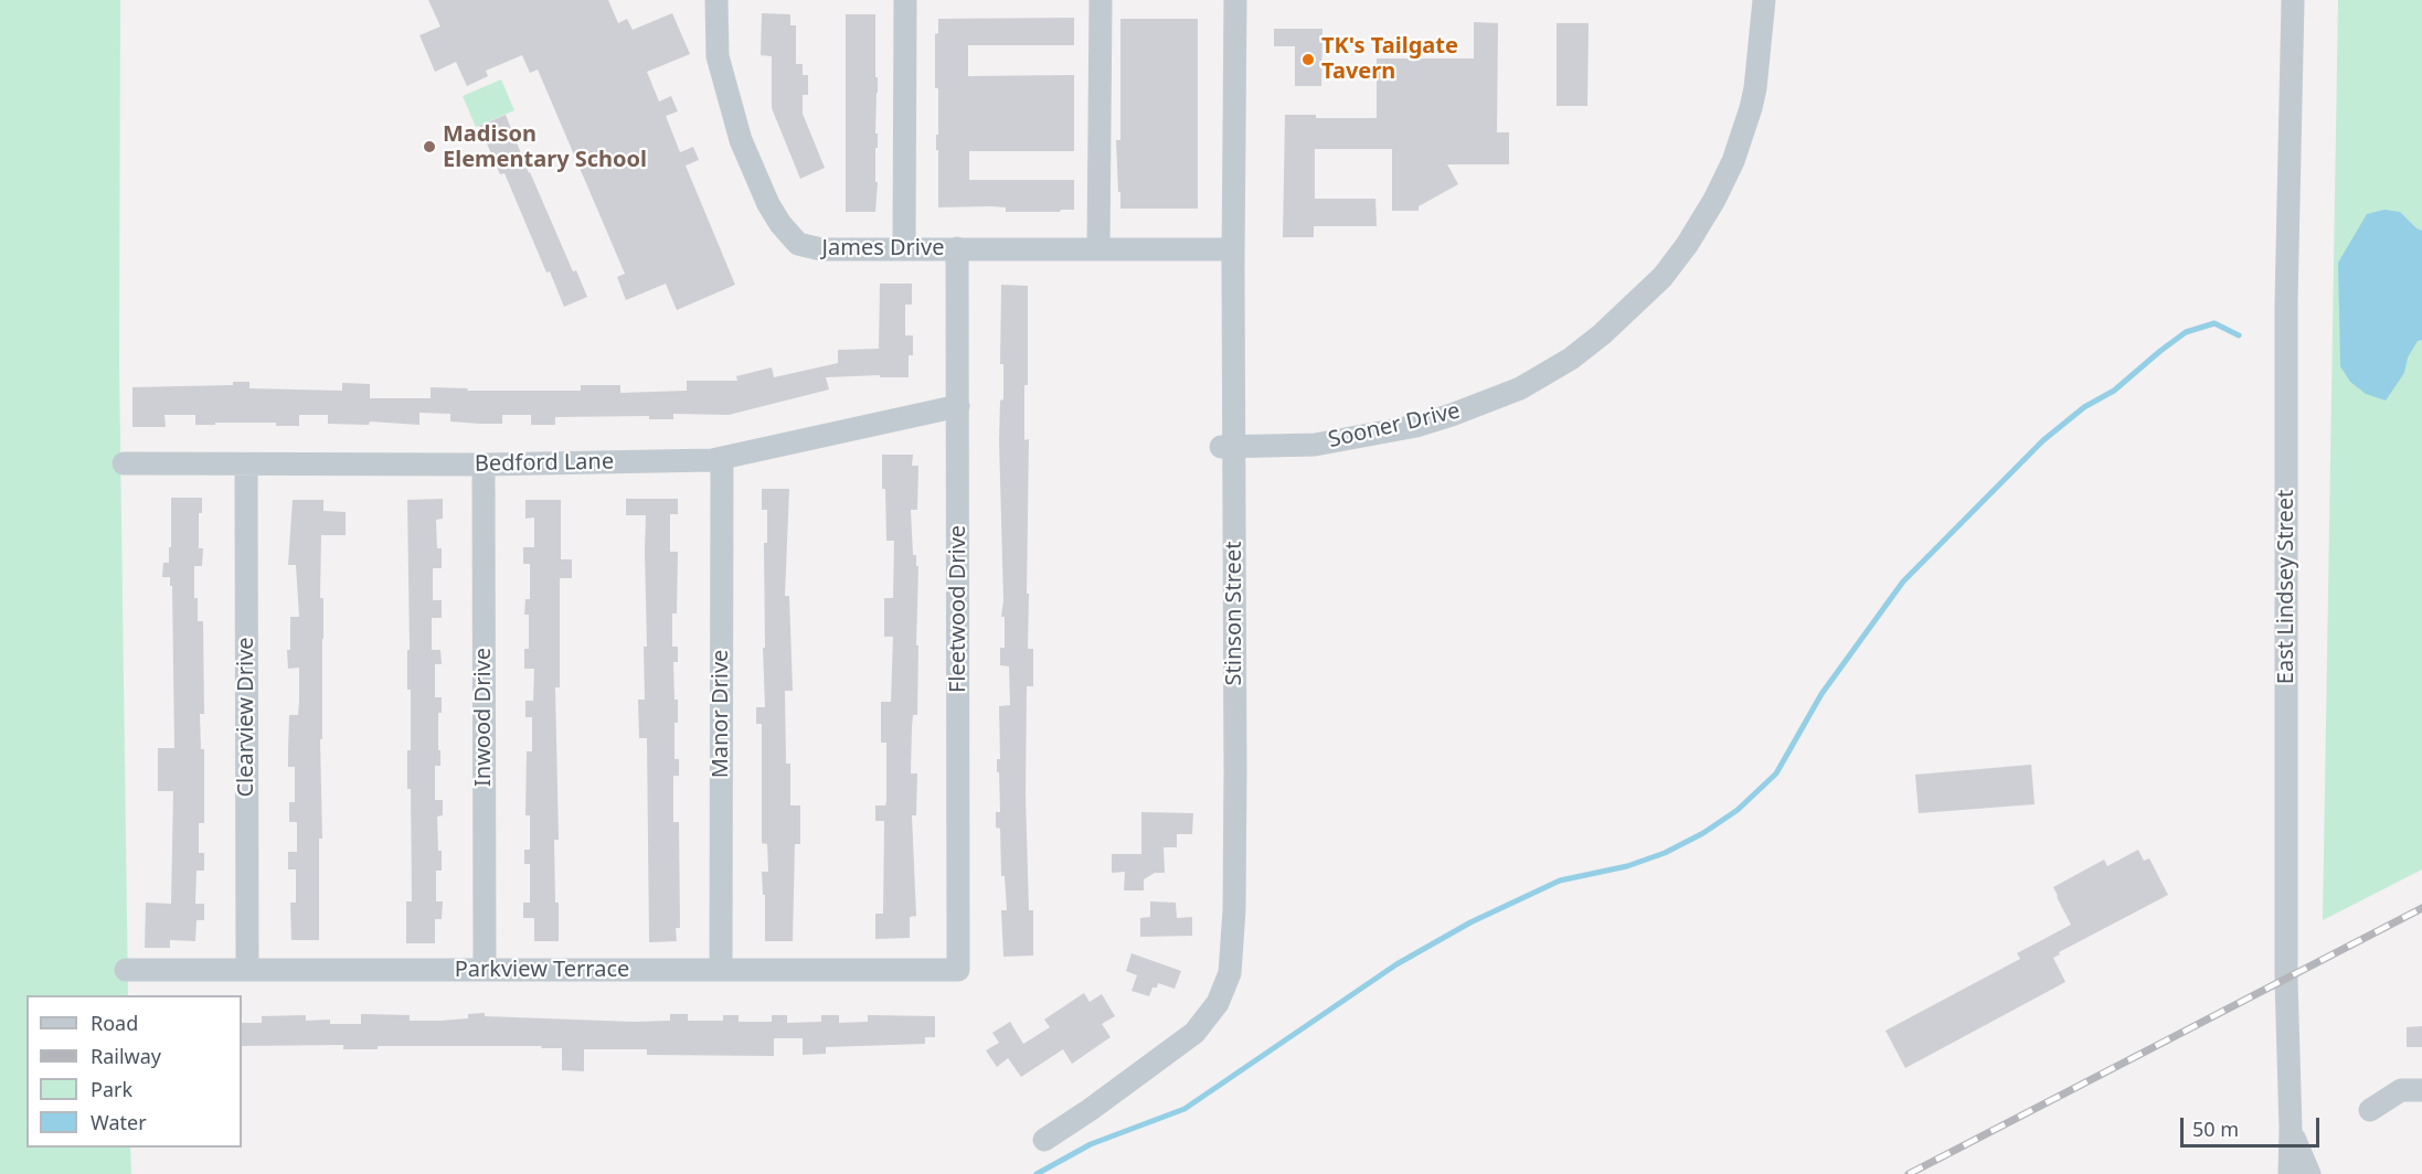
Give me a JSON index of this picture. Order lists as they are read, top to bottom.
{
  "streets": {
    "street": [
      "James Drive",
      "Sooner Drive",
      "Bedford Lane",
      "East Lindsey Street",
      "Fleetwood Drive",
      "Stinson Street",
      "Manor Drive",
      "Clearview Drive",
      "Inwood Drive",
      "Parkview Terrace"
    ]
  },
  "crossings": [
    ["James Drive", "Fleetwood Drive"],
    ["James Drive", "Stinson Street"],
    ["Sooner Drive", "Stinson Street"],
    ["Bedford Lane", "Fleetwood Drive"],
    ["Bedford Lane", "Manor Drive"],
    ["Bedford Lane", "Clearview Drive"],
    ["Bedford Lane", "Inwood Drive"],
    ["Fleetwood Drive", "Parkview Terrace"],
    ["Manor Drive", "Parkview Terrace"],
    ["Clearview Drive", "Parkview Terrace"],
    ["Inwood Drive", "Parkview Terrace"]
  ],
  "places": ["TK's Tailgate Tavern", "Madison Elementary School"],
  "legend": [
    "Road",
    "Railway",
    "Park",
    "Water"
  ],
  "scale_bar": "50 m"
}
